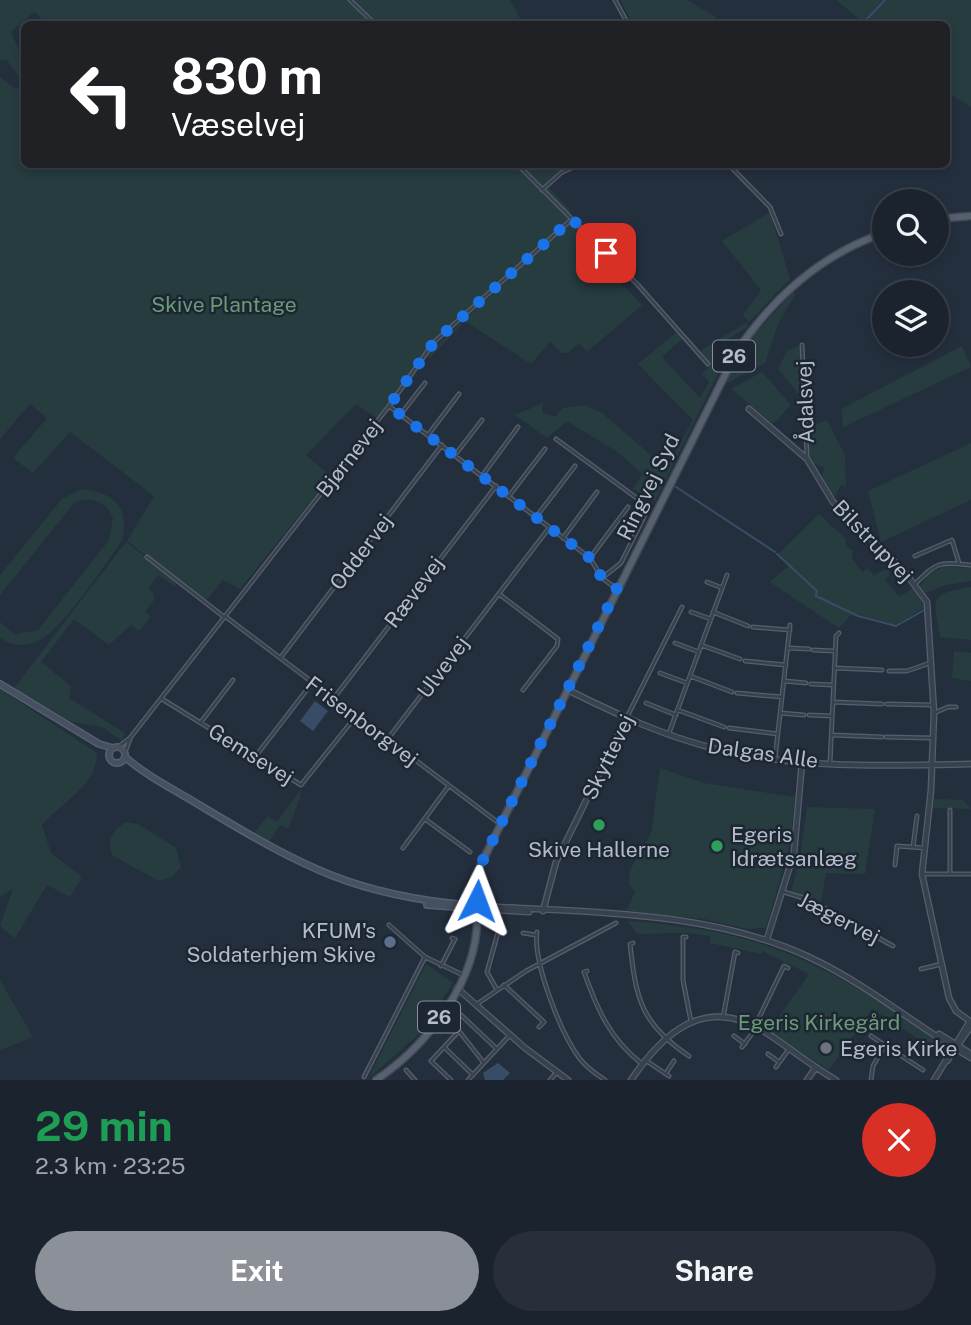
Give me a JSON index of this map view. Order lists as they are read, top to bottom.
{
  "streets": {
    "main road": ["26", "Ringvej Syd"],
    "street": [
      "Ådalsvej",
      "Bjørnevej",
      "Bilstrupvej",
      "Oddervej",
      "Rævevej",
      "Ulvevej",
      "Frisenborgvej",
      "Dalgas Alle",
      "Gemsevej",
      "Skyttevej",
      "Jægervej"
    ]
  },
  "crossings": [
    ["Ådalsvej", "Bilstrupvej"],
    ["Bjørnevej", "Frisenborgvej"],
    ["Bjørnevej", "Gemsevej"],
    ["Ringvej Syd", "Frisenborgvej"],
    ["Ringvej Syd", "Dalgas Alle"],
    ["Bilstrupvej", "Dalgas Alle"],
    ["Oddervej", "Frisenborgvej"],
    ["Rævevej", "Frisenborgvej"],
    ["Ulvevej", "Frisenborgvej"],
    ["Frisenborgvej", "Gemsevej"],
    ["Dalgas Alle", "Skyttevej"],
    ["Dalgas Alle", "Jægervej"]
  ],
  "parks": ["Skive Plantage", "Egeris Kirkegård"],
  "places": [
    "Skive Hallerne",
    "Egeris Idrætsanlæg",
    "KFUM's Soldaterhjem Skive",
    "Egeris Kirke"
  ],
  "page": {
    "turn": ["830 m", "Væselvej"],
    "heading": ["29 min", "2.3 km · 23:25"],
    "buttons": ["Exit", "Share"]
  }
}
